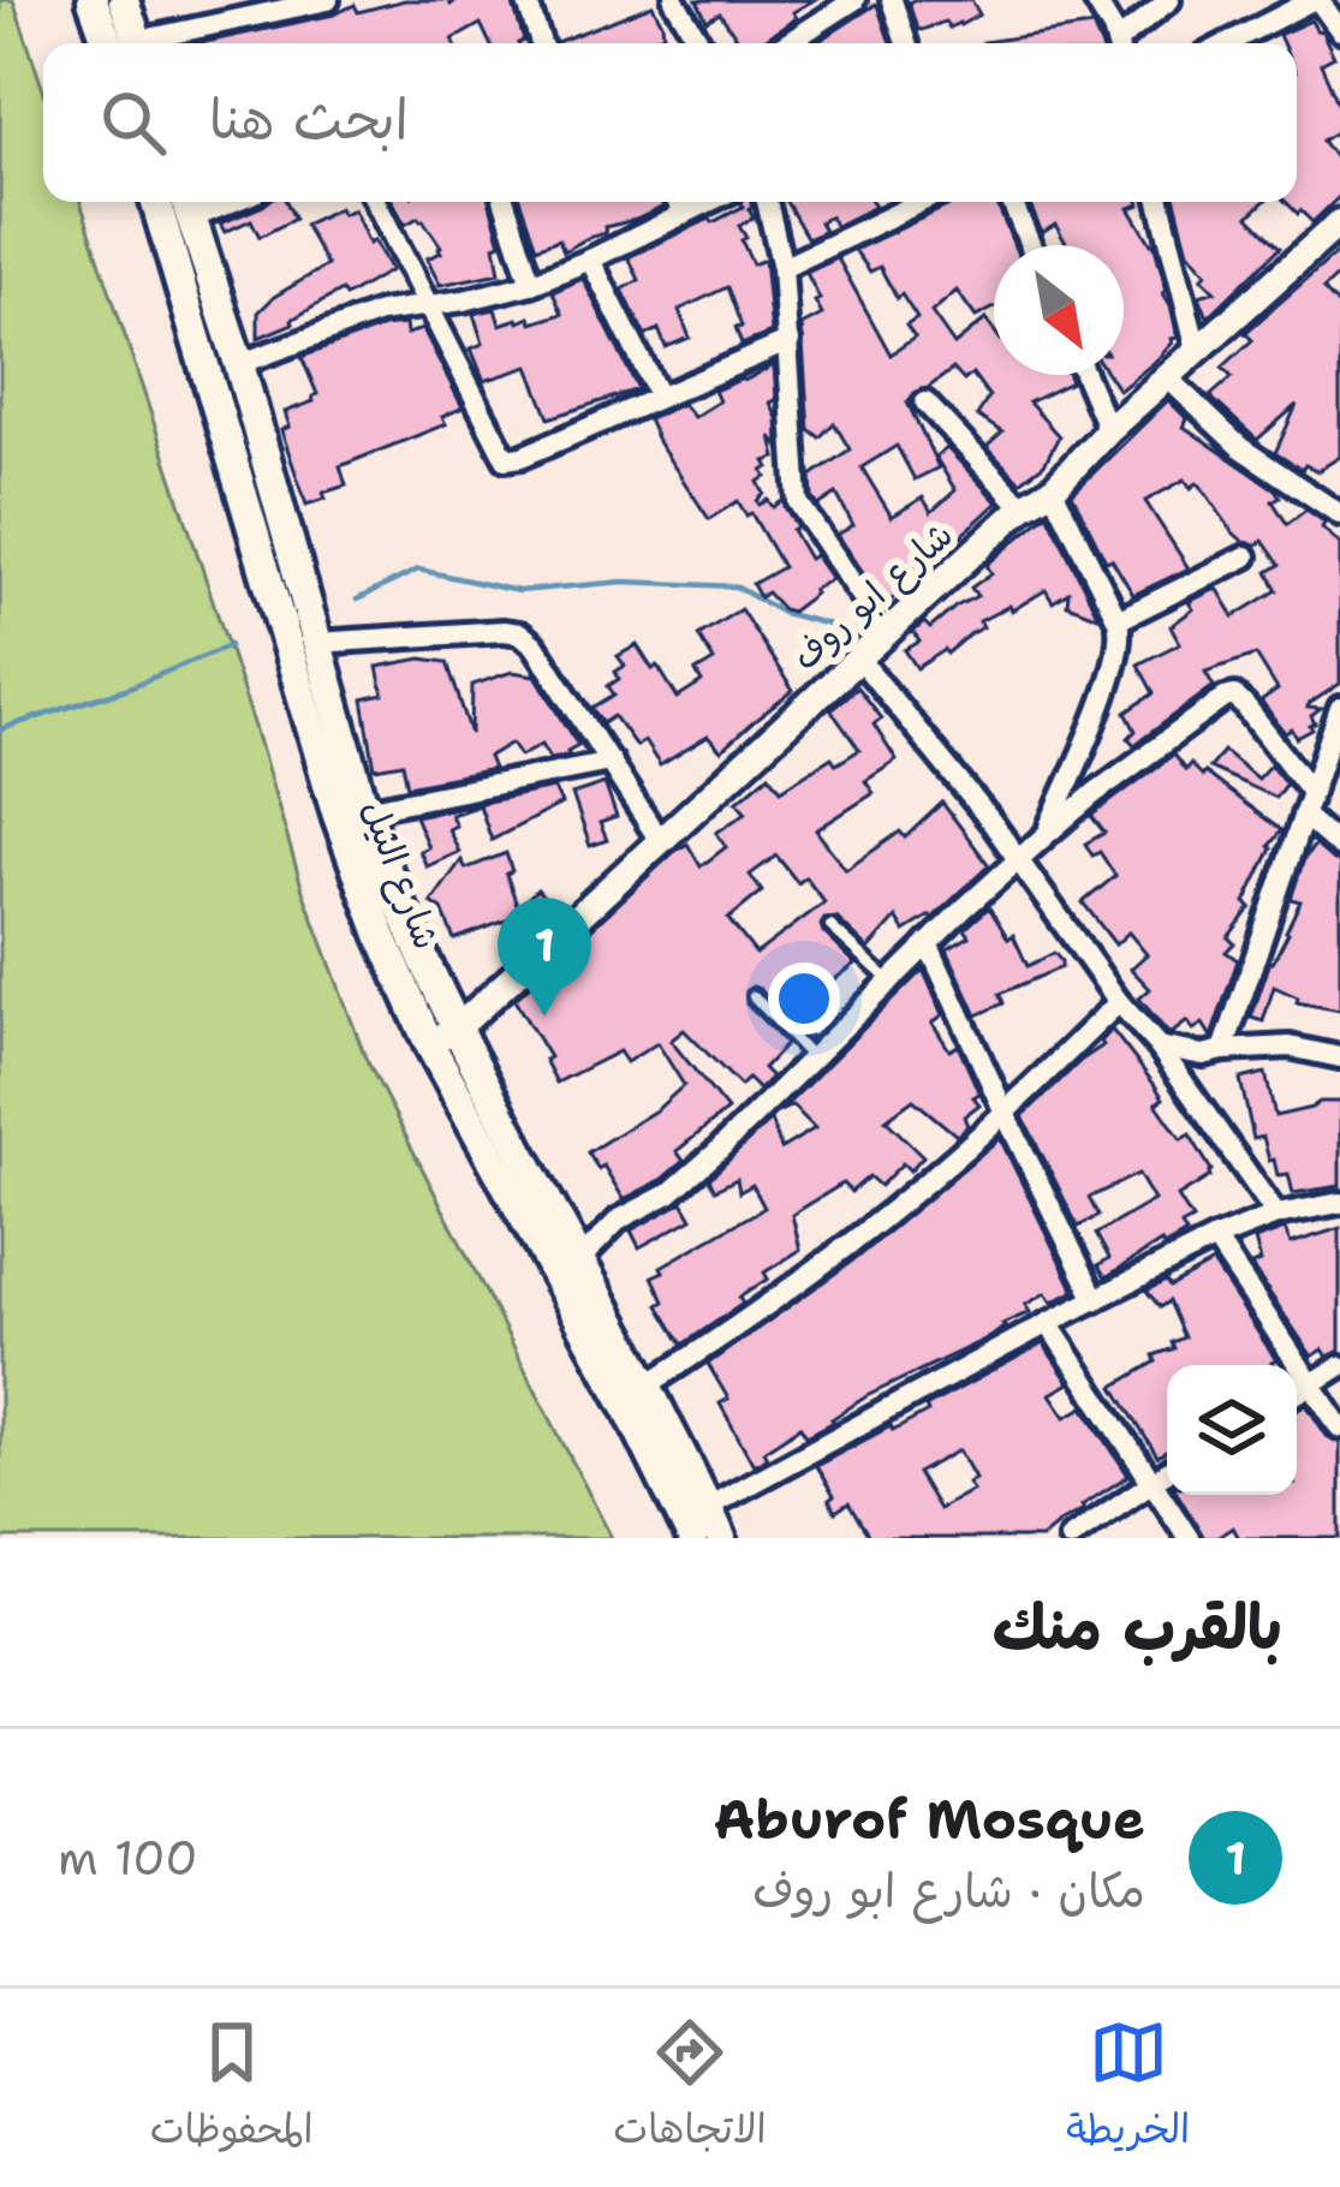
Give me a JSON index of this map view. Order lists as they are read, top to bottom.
{
  "streets": {
    "main road": ["شارع النيل"],
    "street": ["شارع ابو روف"]
  },
  "crossings": [
    ["شارع ابو روف", "شارع النيل"]
  ],
  "north": "bottom right",
  "page": {
    "search": "ابحث هنا",
    "pins": "1",
    "heading": "بالقرب منك",
    "list": [
      {
        "mark": "1",
        "name": "Aburof Mosque",
        "note": "مكان · شارع ابو روف",
        "value": "100 m"
      }
    ],
    "nav": ["الخريطة", "الاتجاهات", "المحفوظات"]
  }
}
